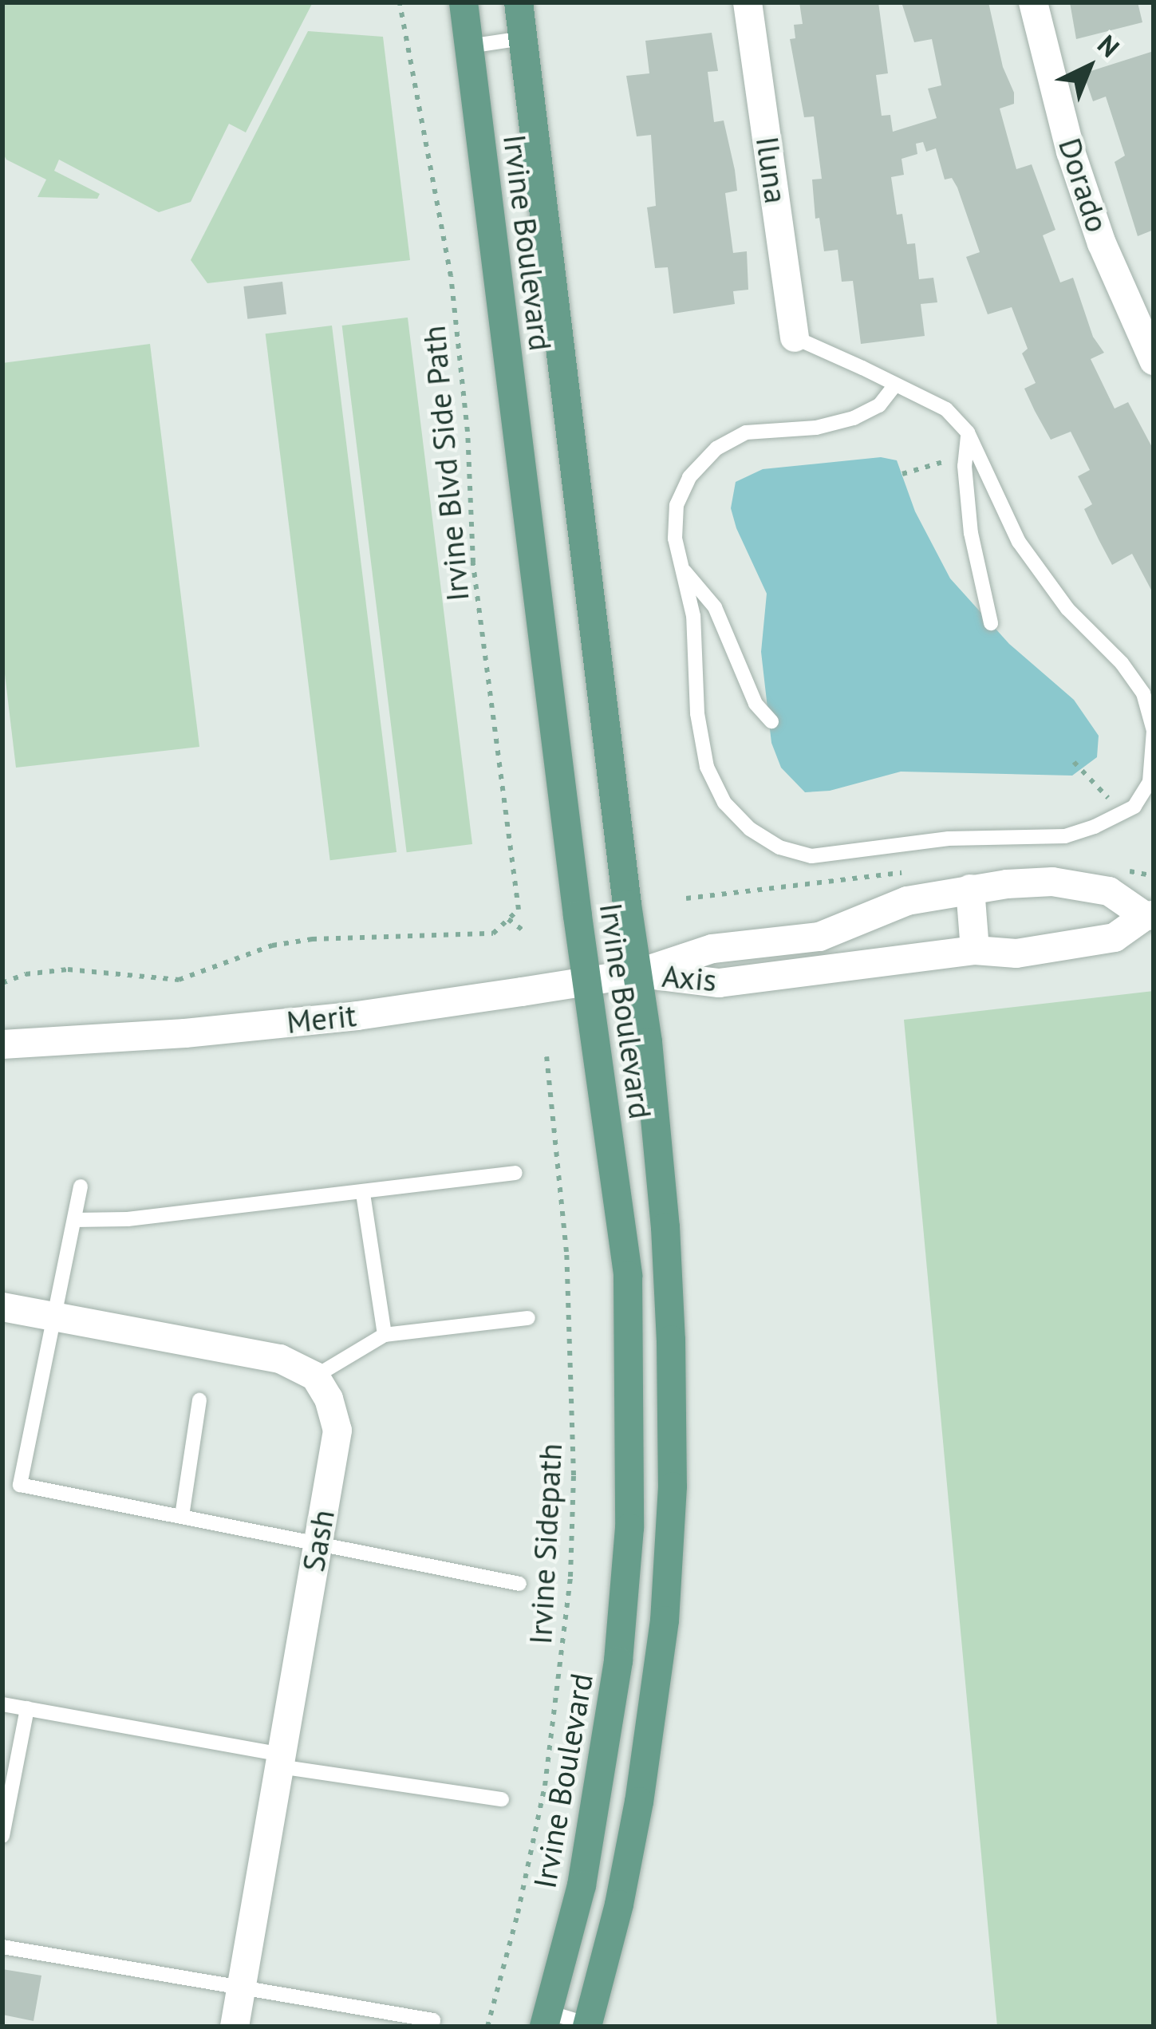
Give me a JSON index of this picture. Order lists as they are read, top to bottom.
{
  "streets": {
    "main road": ["Irvine Boulevard"],
    "street": [
      "Iluna",
      "Dorado",
      "Axis",
      "Merit",
      "Sash"
    ],
    "path": ["Irvine Blvd Side Path", "Irvine Sidepath"]
  },
  "crossings": [
    ["Irvine Boulevard", "Axis"],
    ["Irvine Boulevard", "Merit"],
    ["Axis", "Merit"]
  ],
  "north": "top right"
}
